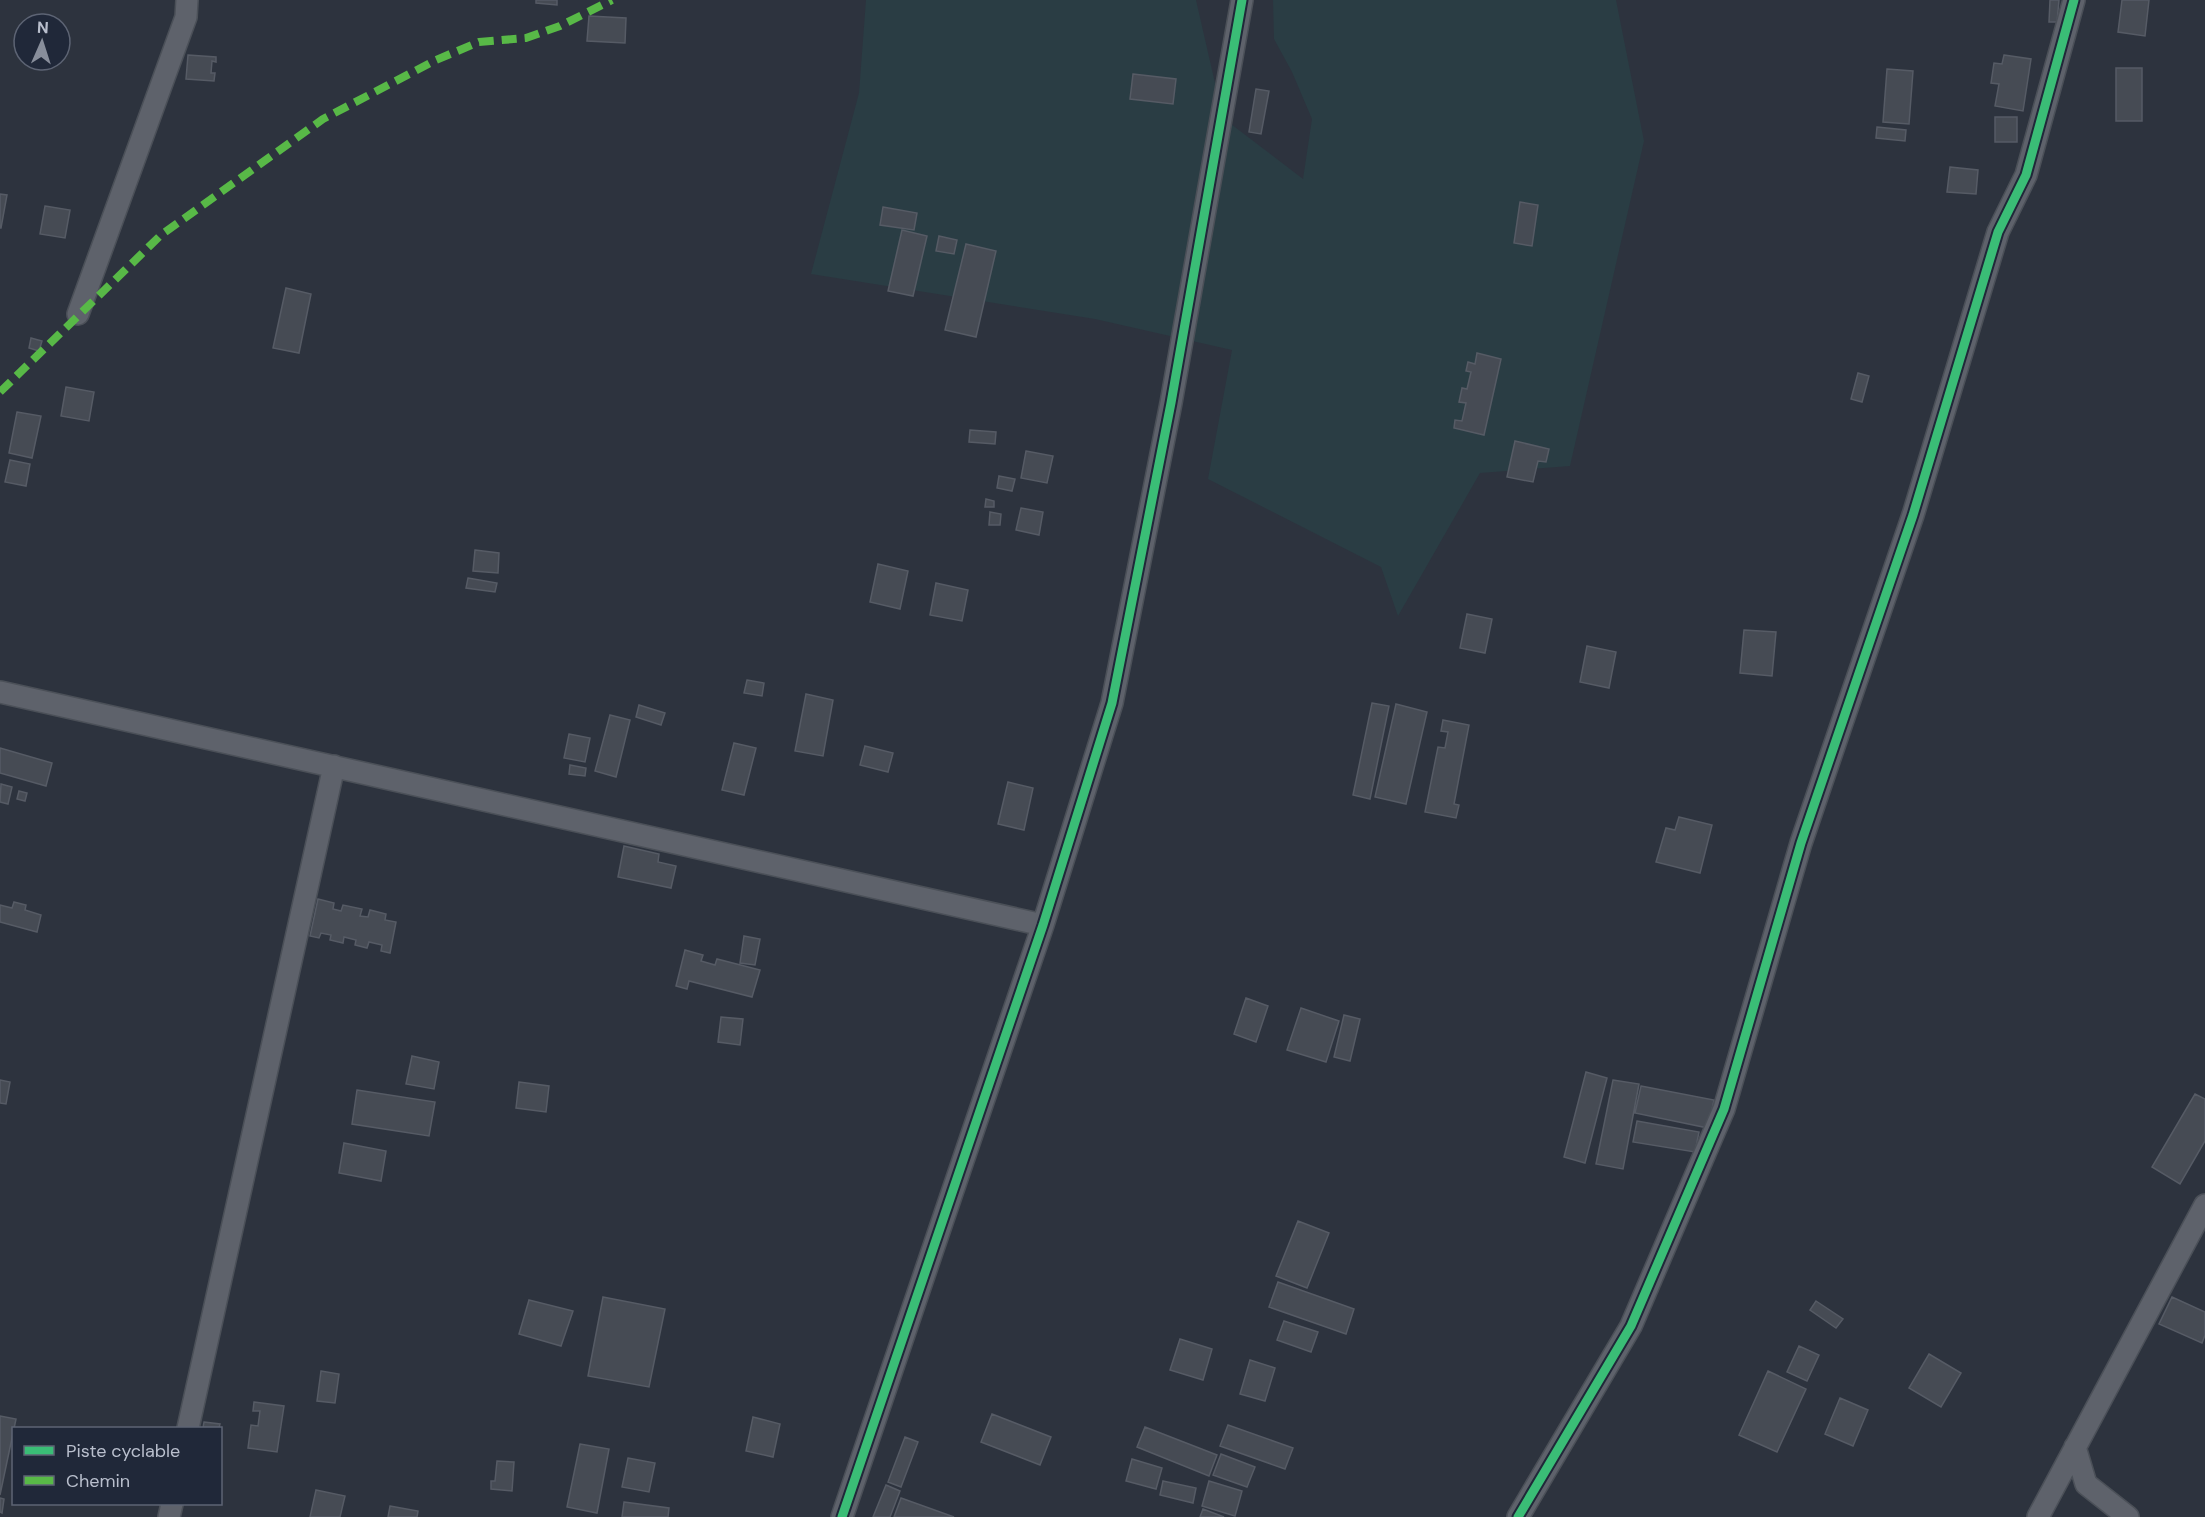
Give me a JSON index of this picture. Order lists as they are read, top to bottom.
{
  "legend": ["Piste cyclable", "Chemin"],
  "north": "top"
}
